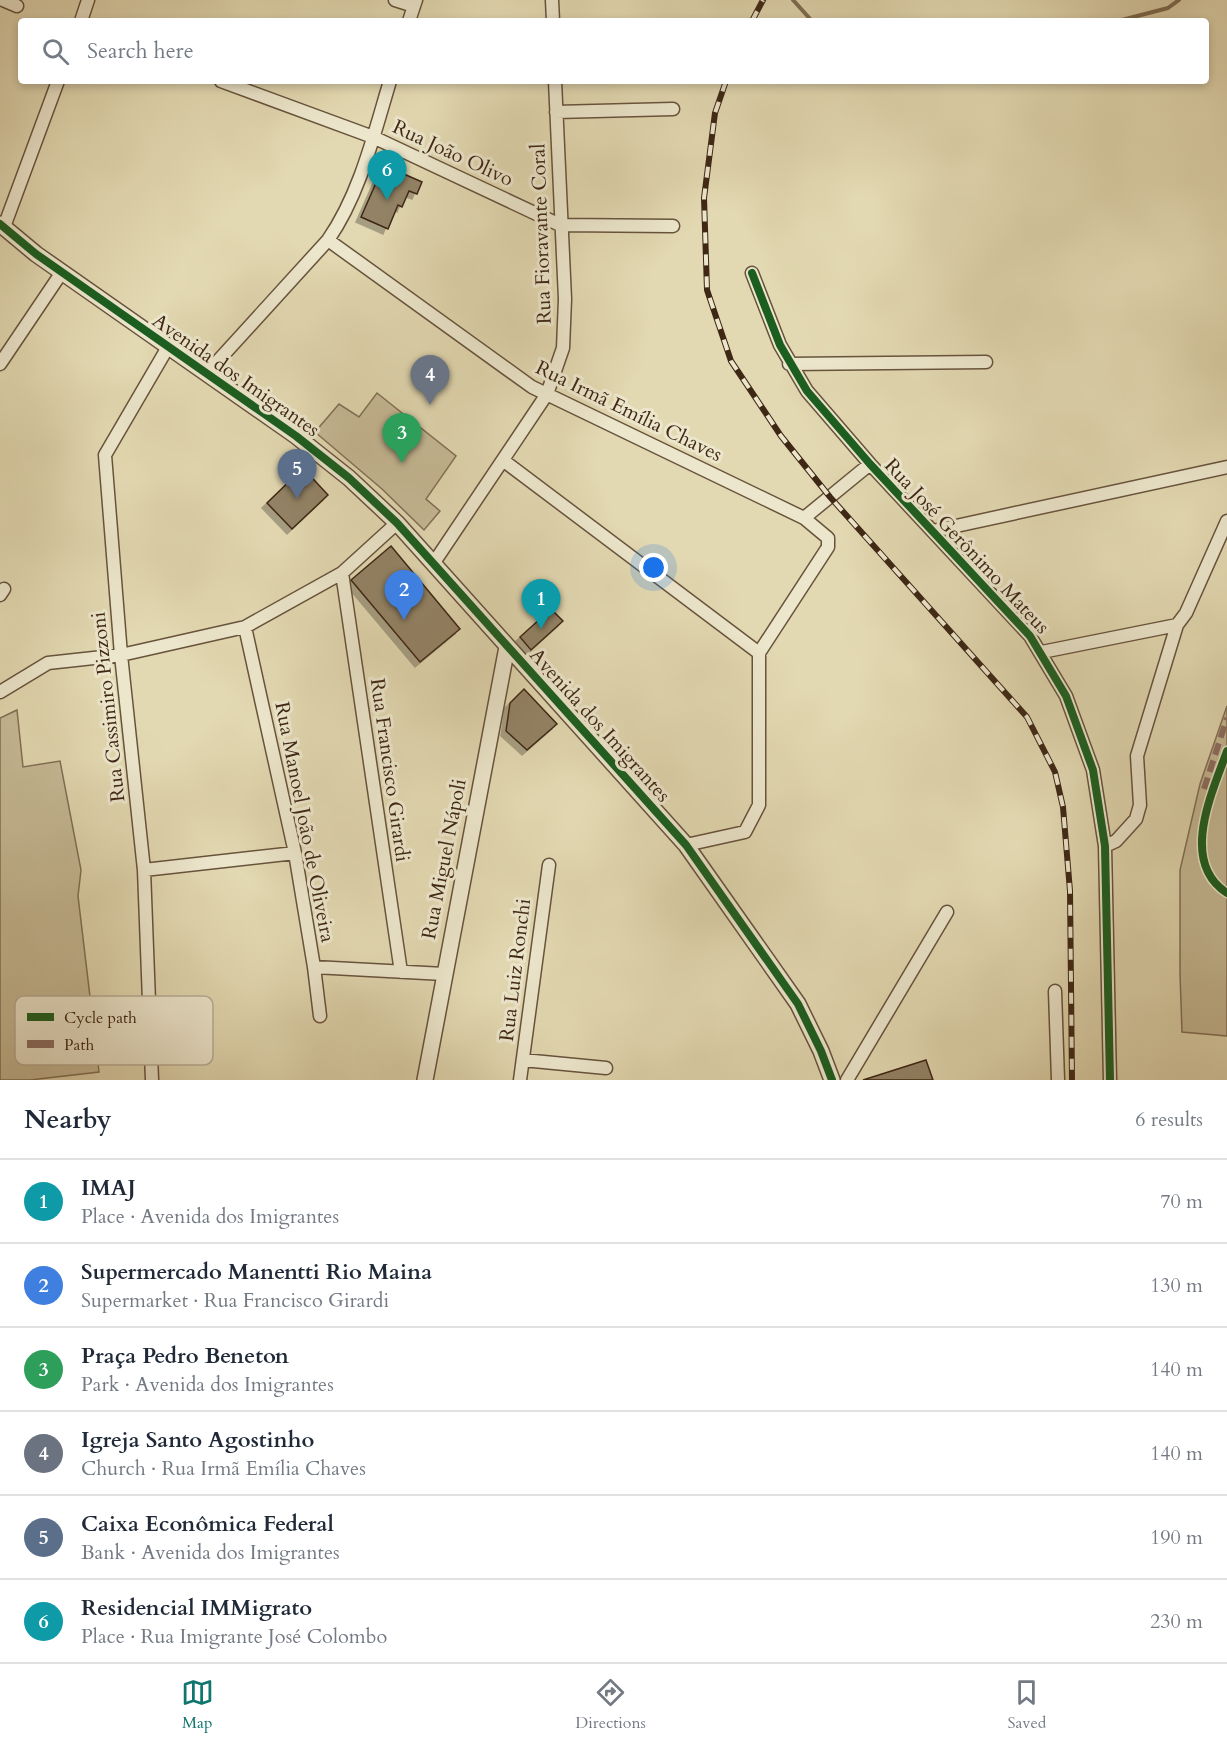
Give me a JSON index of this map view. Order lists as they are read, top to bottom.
{
  "streets": {
    "street": [
      "Rua João Olivo",
      "Rua Fioravante Coral",
      "Avenida dos Imigrantes",
      "Rua Irmã Emília Chaves",
      "Rua José Gerônimo Mateus",
      "Rua Cassimiro Pizzoni",
      "Rua Francisco Girardi",
      "Rua Manoel João de Oliveira",
      "Rua Miguel Nápoli",
      "Rua Luiz Ronchi"
    ]
  },
  "crossings": [
    ["Rua João Olivo", "Rua Fioravante Coral"],
    ["Rua Fioravante Coral", "Avenida dos Imigrantes"],
    ["Rua Fioravante Coral", "Rua Irmã Emília Chaves"],
    ["Avenida dos Imigrantes", "Rua Cassimiro Pizzoni"],
    ["Avenida dos Imigrantes", "Rua Miguel Nápoli"],
    ["Rua Francisco Girardi", "Rua Manoel João de Oliveira"],
    ["Rua Manoel João de Oliveira", "Rua Miguel Nápoli"]
  ],
  "legend": ["Cycle path", "Path"],
  "page": {
    "search": "Search here",
    "pins": [
      "6",
      "4",
      "3",
      "5",
      "2",
      "1"
    ],
    "heading": ["Nearby", "6 results"],
    "list": [
      {
        "mark": "1",
        "name": "IMAJ",
        "note": "Place · Avenida dos Imigrantes",
        "value": "70 m"
      },
      {
        "mark": "2",
        "name": "Supermercado Manentti Rio Maina",
        "note": "Supermarket · Rua Francisco Girardi",
        "value": "130 m"
      },
      {
        "mark": "3",
        "name": "Praça Pedro Beneton",
        "note": "Park · Avenida dos Imigrantes",
        "value": "140 m"
      },
      {
        "mark": "4",
        "name": "Igreja Santo Agostinho",
        "note": "Church · Rua Irmã Emília Chaves",
        "value": "140 m"
      },
      {
        "mark": "5",
        "name": "Caixa Econômica Federal",
        "note": "Bank · Avenida dos Imigrantes",
        "value": "190 m"
      },
      {
        "mark": "6",
        "name": "Residencial IMMigrato",
        "note": "Place · Rua Imigrante José Colombo",
        "value": "230 m"
      }
    ],
    "nav": ["Map", "Directions", "Saved"]
  }
}
